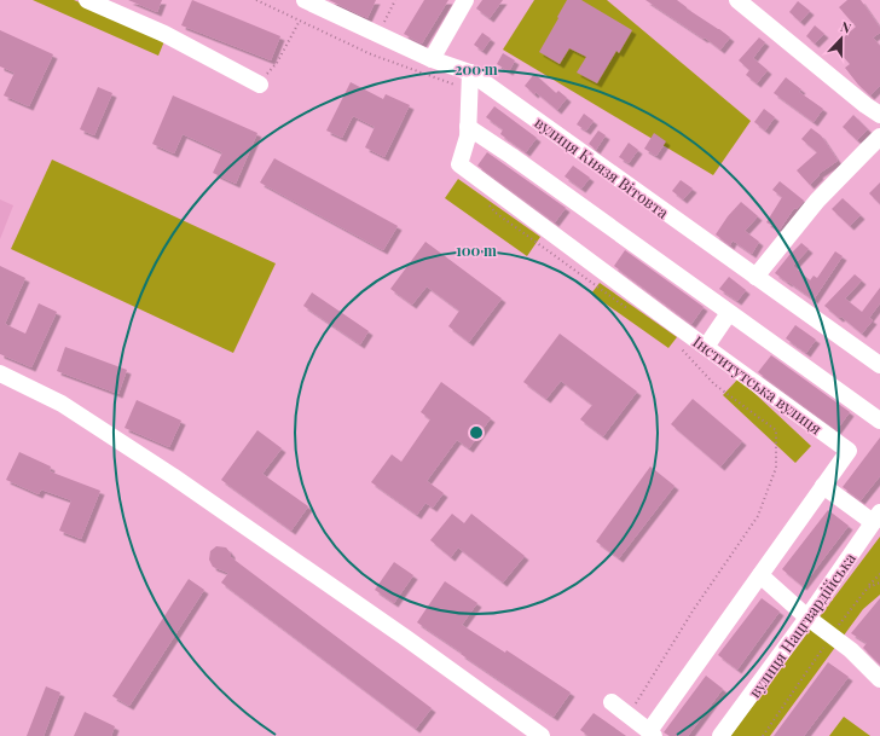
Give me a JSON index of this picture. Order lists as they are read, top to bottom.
{
  "streets": {
    "street": ["вулиця Князя Вітовта", "Інститутська вулиця", "вулиця Нацгвардійська"]
  },
  "crossings": [
    ["вулиця Князя Вітовта", "Інститутська вулиця"]
  ],
  "north": "top",
  "rings": ["200 m", "100 m"]
}
